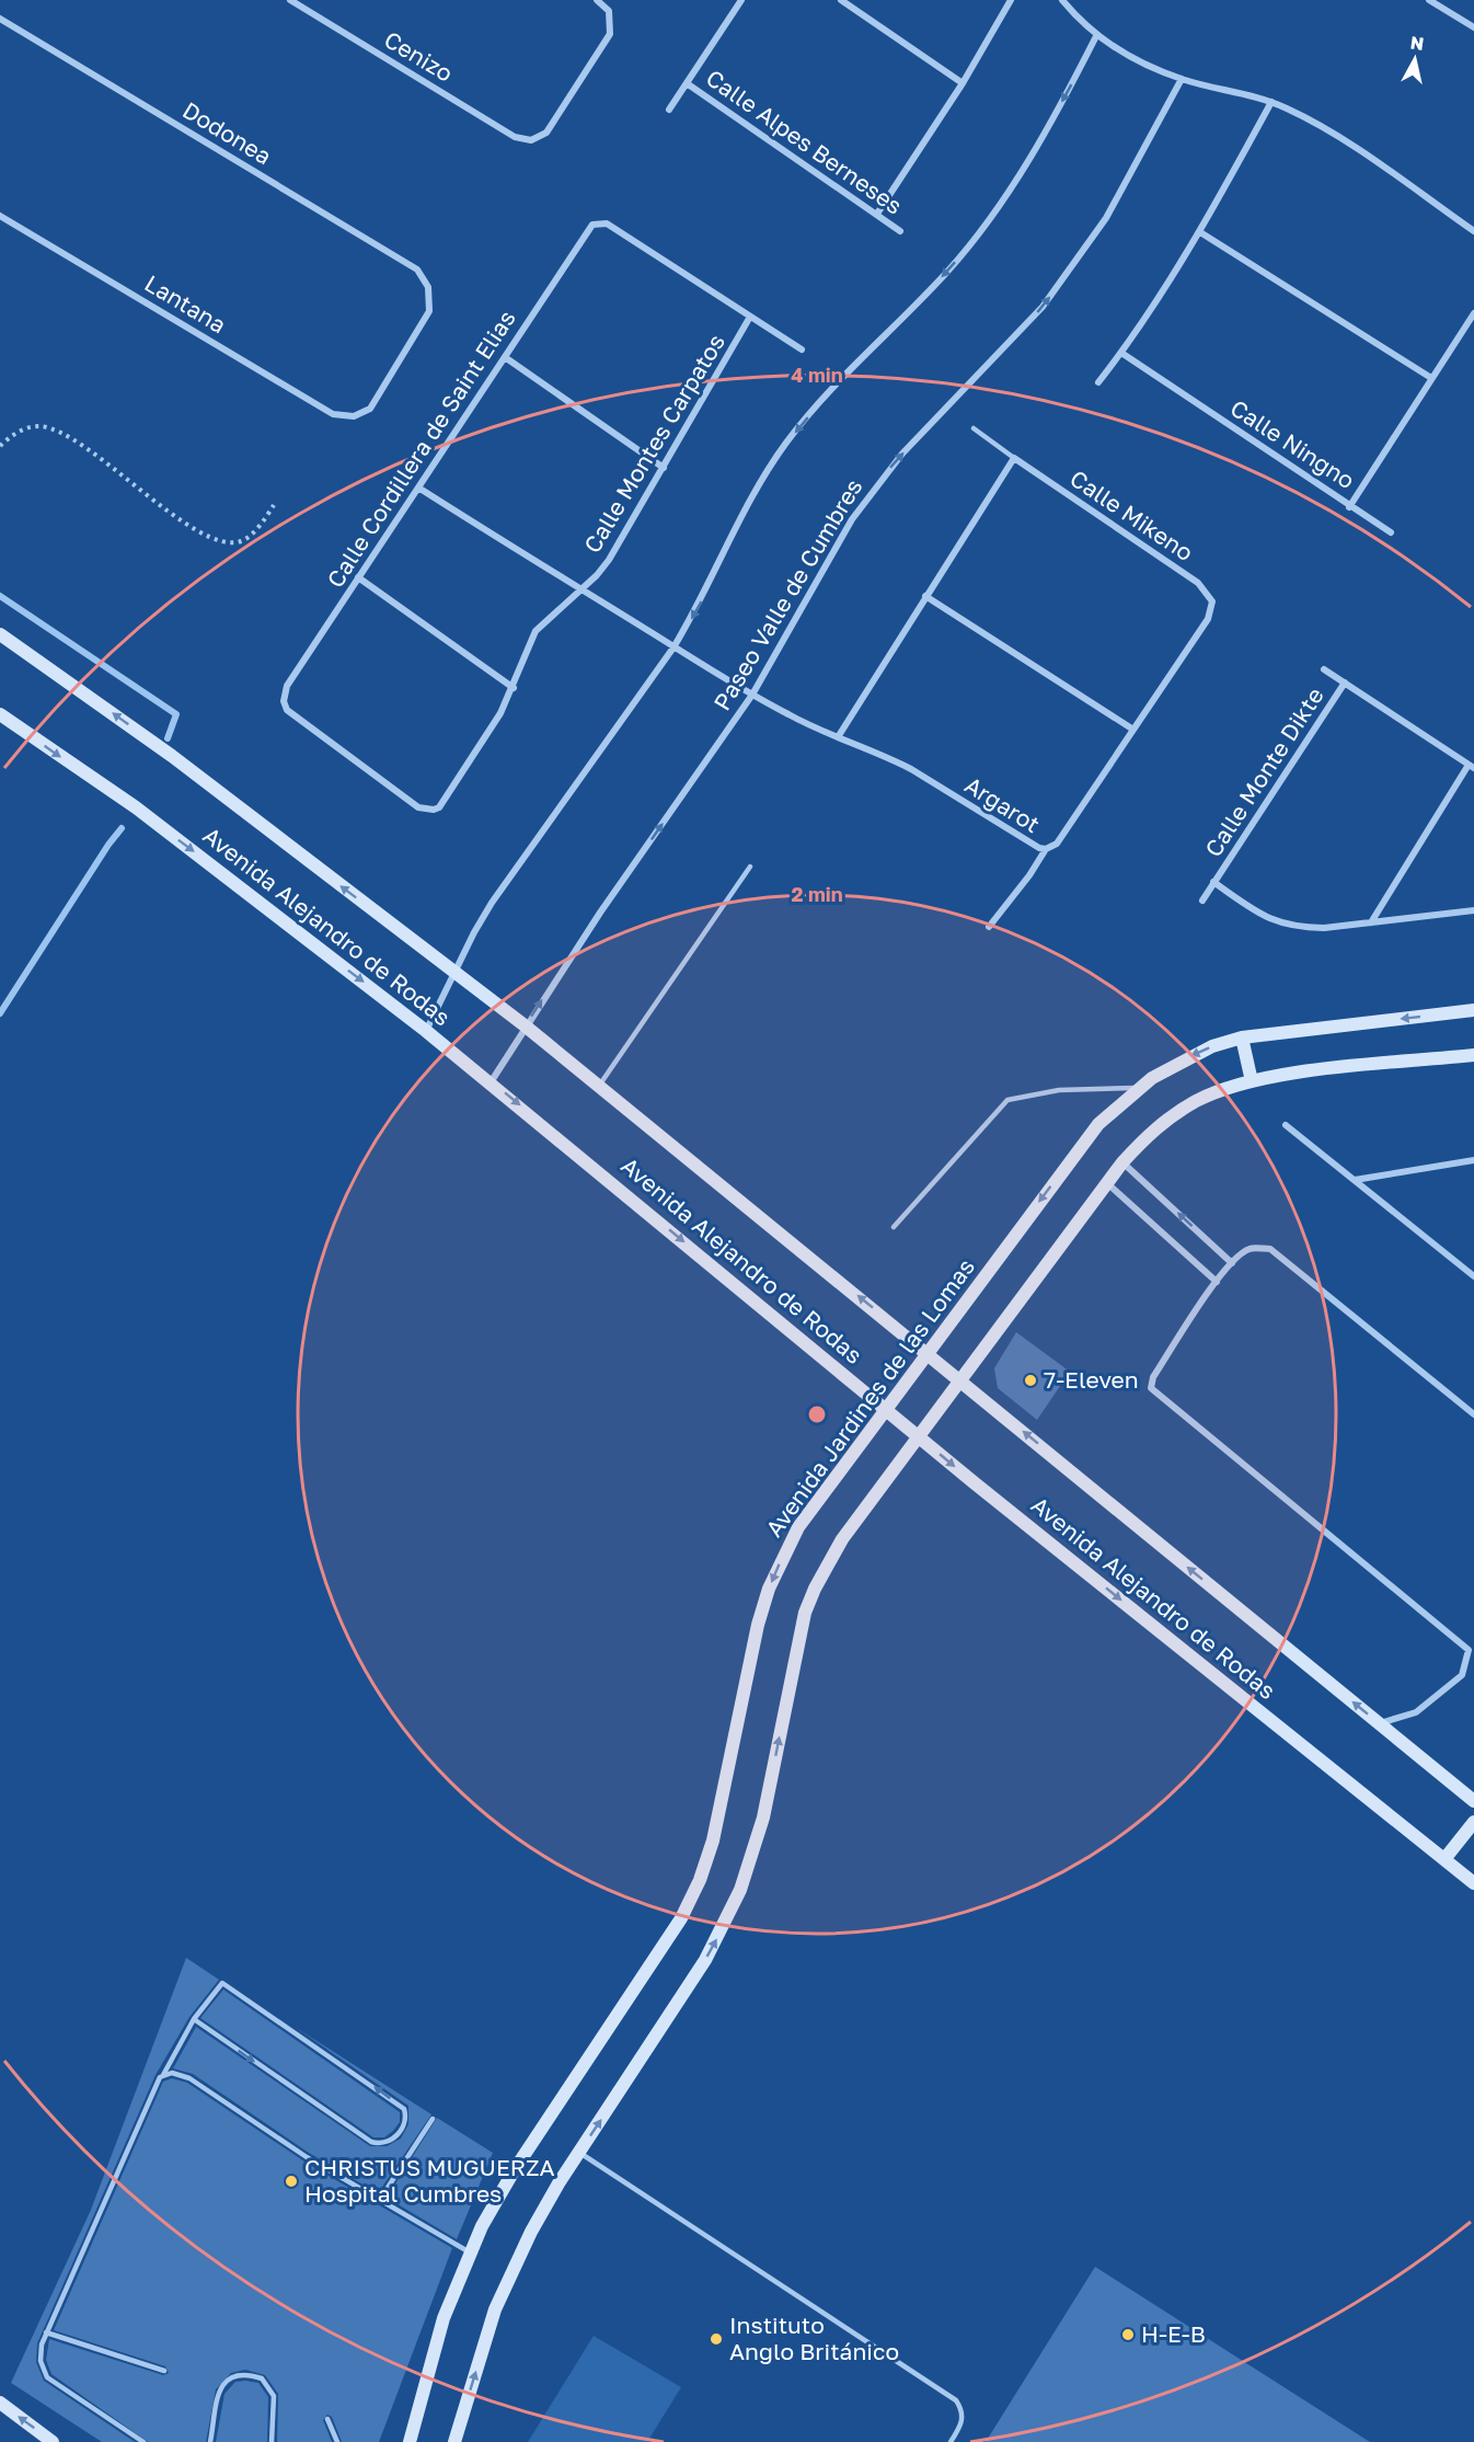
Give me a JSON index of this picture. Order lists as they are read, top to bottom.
{
  "streets": {
    "street": [
      "Cenizo",
      "Dodonea",
      "Calle Alpes Berneses",
      "Lantana",
      "Calle Montes Carpatos",
      "Calle Ningno",
      "Calle Cordillera de Saint Elias",
      "Calle Mikeno",
      "Paseo Valle de Cumbres",
      "Calle Monte Dikte",
      "Argarot",
      "Avenida Alejandro de Rodas",
      "Avenida Jardines de las Lomas"
    ]
  },
  "crossings": [
    ["Dodonea", "Lantana"],
    ["Calle Montes Carpatos", "Calle Cordillera de Saint Elias"],
    ["Calle Montes Carpatos", "Argarot"],
    ["Calle Cordillera de Saint Elias", "Argarot"],
    ["Calle Mikeno", "Argarot"],
    ["Paseo Valle de Cumbres", "Argarot"],
    ["Paseo Valle de Cumbres", "Avenida Alejandro de Rodas"],
    ["Avenida Alejandro de Rodas", "Avenida Jardines de las Lomas"]
  ],
  "one_way": ["Paseo Valle de Cumbres"],
  "places": [
    "7-Eleven",
    "CHRISTUS MUGUERZA Hospital Cumbres",
    "H-E-B",
    "Instituto Anglo Británico"
  ],
  "north": "top",
  "rings": ["4 min", "2 min"]
}
